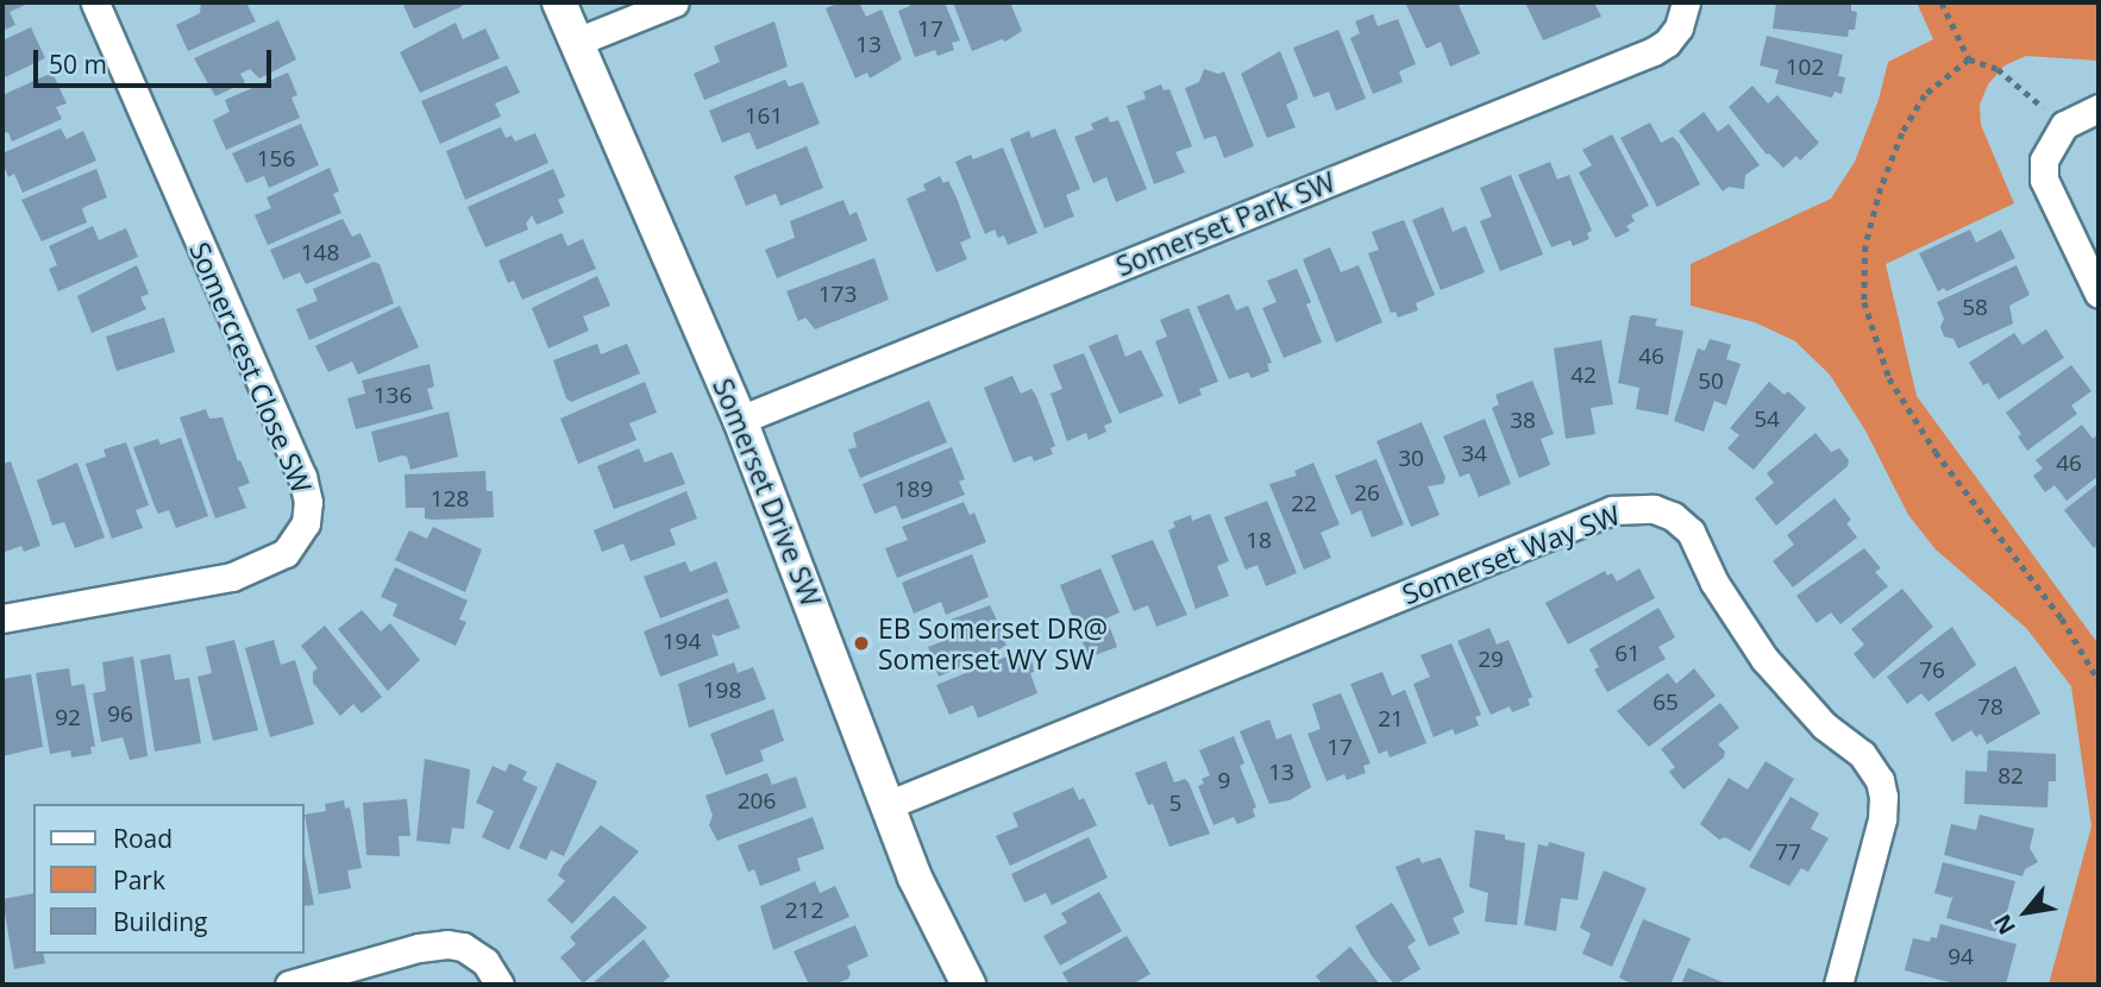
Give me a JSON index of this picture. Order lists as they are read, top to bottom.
{
  "streets": {
    "street": [
      "Somerset Park SW",
      "Somercrest Close SW",
      "Somerset Drive SW",
      "Somerset Way SW"
    ]
  },
  "crossings": [
    ["Somerset Park SW", "Somerset Drive SW"],
    ["Somerset Drive SW", "Somerset Way SW"]
  ],
  "places": ["EB Somerset DR@ Somerset WY SW"],
  "house_numbers": [
    "17",
    "13",
    "102",
    "161",
    "156",
    "148",
    "173",
    "58",
    "46",
    "42",
    "50",
    "136",
    "54",
    "38",
    "34",
    "30",
    "46",
    "189",
    "26",
    "128",
    "22",
    "18",
    "194",
    "61",
    "29",
    "76",
    "198",
    "65",
    "78",
    "96",
    "92",
    "21",
    "17",
    "13",
    "82",
    "9",
    "206",
    "5",
    "77",
    "212",
    "94"
  ],
  "legend": ["Road", "Park", "Building"],
  "scale_bar": "50 m",
  "north": "bottom left"
}
